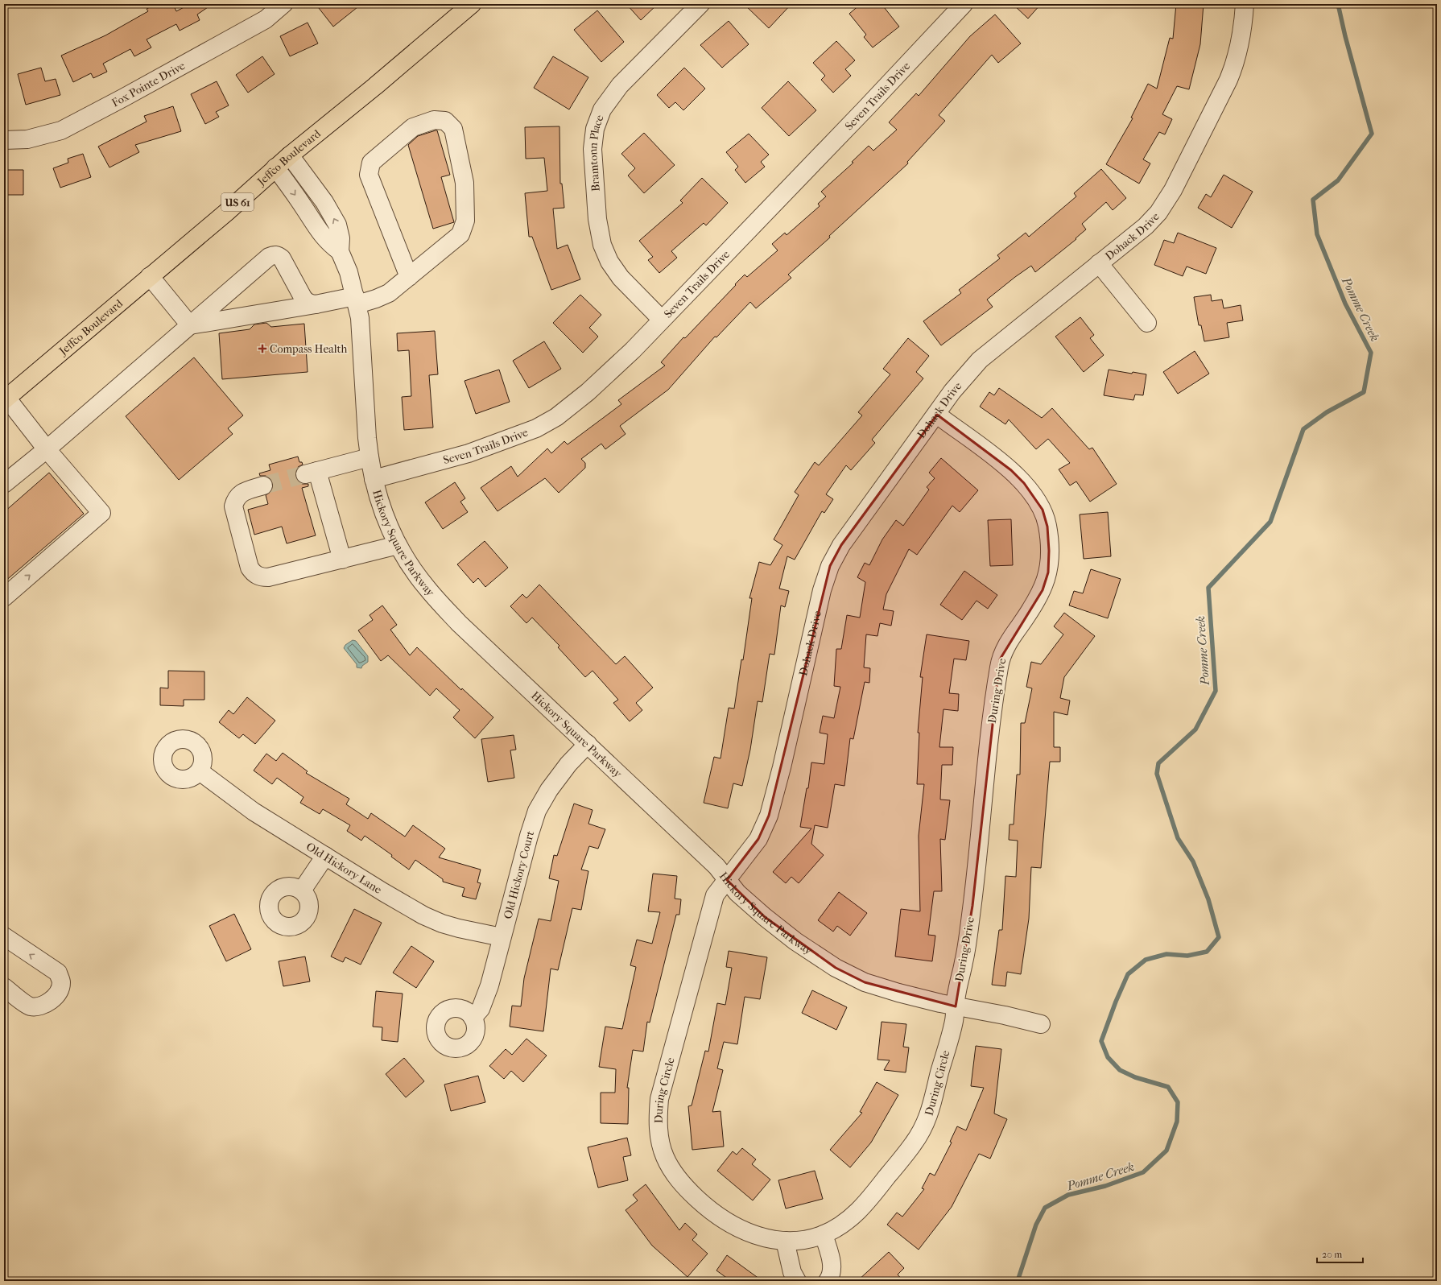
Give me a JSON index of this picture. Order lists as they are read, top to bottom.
{
  "streets": {
    "main road": ["Jeffco Boulevard", "US 61"],
    "street": [
      "Fox Pointe Drive",
      "Seven Trails Drive",
      "Bramtonn Place",
      "Dohack Drive",
      "Hickory Square Parkway",
      "During Drive",
      "Old Hickory Lane",
      "Old Hickory Court",
      "During Circle"
    ]
  },
  "crossings": [
    ["Seven Trails Drive", "Bramtonn Place"],
    ["Seven Trails Drive", "Hickory Square Parkway"],
    ["Jeffco Boulevard", "Hickory Square Parkway"],
    ["Dohack Drive", "Hickory Square Parkway"],
    ["Dohack Drive", "During Drive"],
    ["Dohack Drive", "During Circle"],
    ["Hickory Square Parkway", "During Drive"],
    ["Hickory Square Parkway", "Old Hickory Court"],
    ["Hickory Square Parkway", "During Circle"],
    ["During Drive", "During Circle"],
    ["Old Hickory Lane", "Old Hickory Court"]
  ],
  "water": ["Pomme Creek"],
  "places": {
    "health": ["Compass Health"]
  },
  "scale_bar": "20 m"
}
